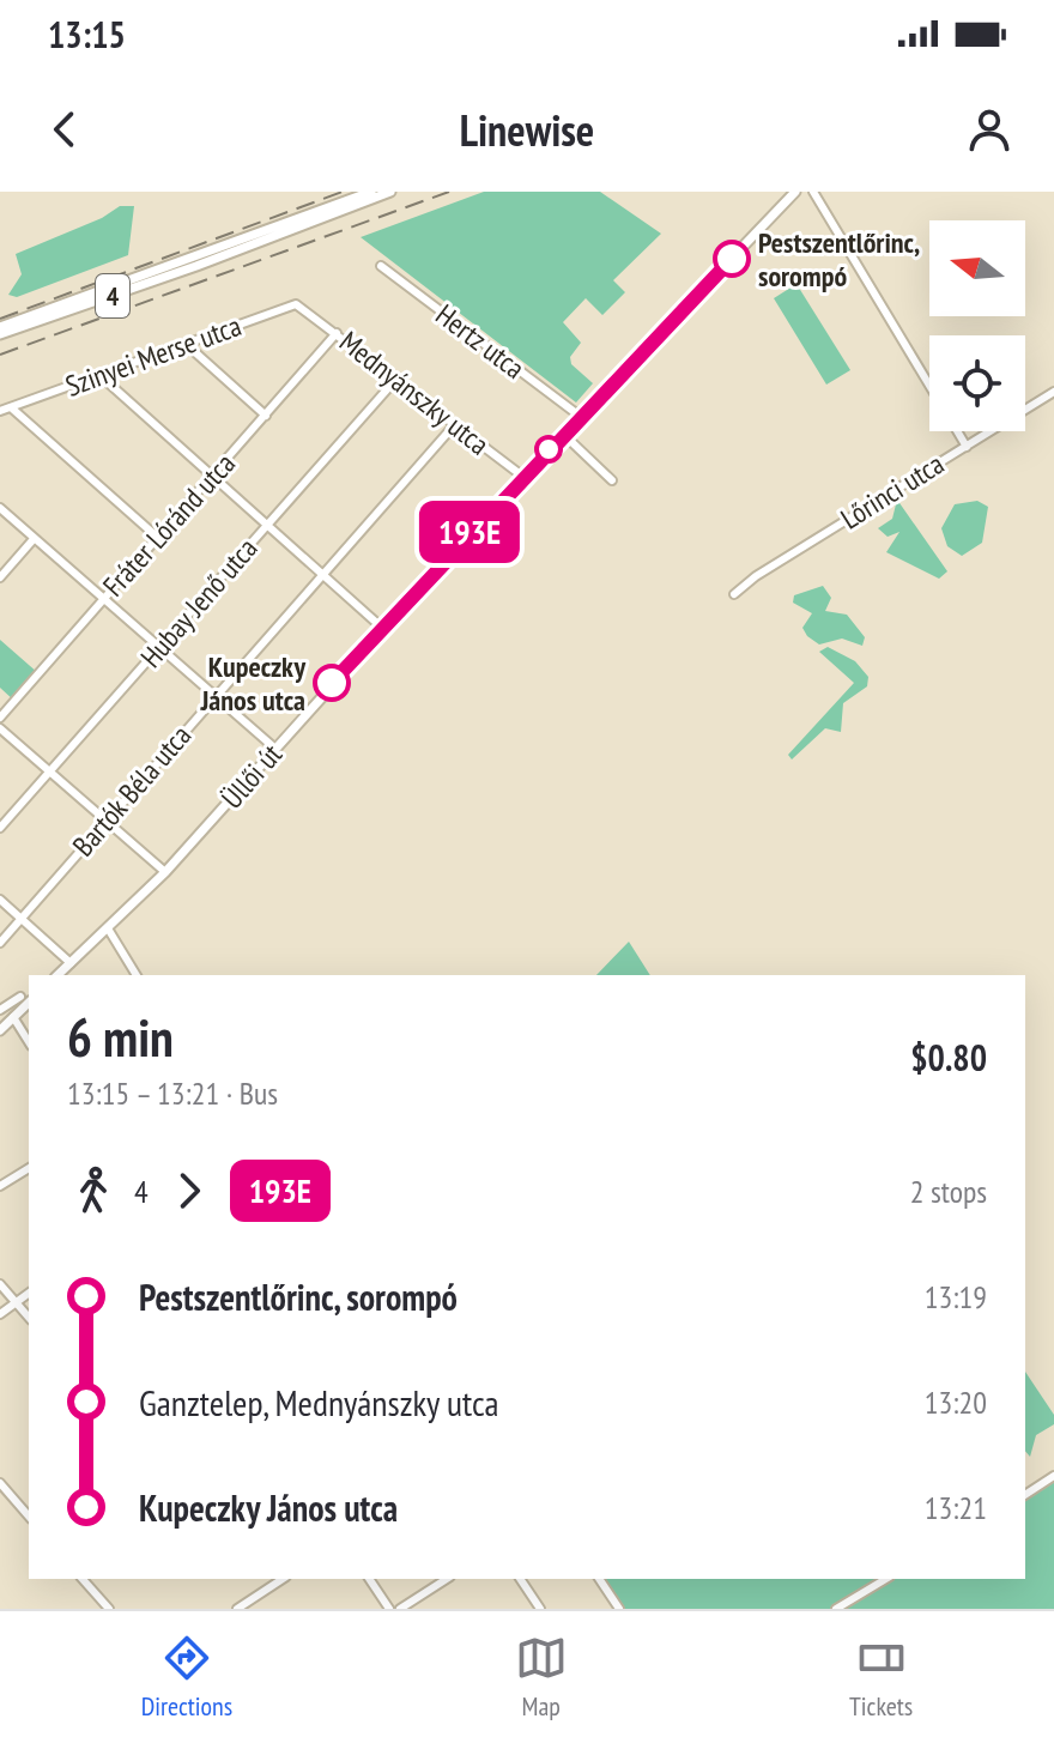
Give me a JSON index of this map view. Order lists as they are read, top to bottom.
{
  "streets": {
    "main road": ["4", "Üllői út"],
    "street": [
      "Hertz utca",
      "Szinyei Merse utca",
      "Mednyánszky utca",
      "Lőrinci utca",
      "Fráter Lóránd utca",
      "Hubay Jenő utca",
      "Bartók Béla utca"
    ]
  },
  "crossings": [
    ["Hertz utca", "Üllői út"],
    ["Szinyei Merse utca", "Mednyánszky utca"],
    ["Mednyánszky utca", "Fráter Lóránd utca"],
    ["Mednyánszky utca", "Hubay Jenő utca"],
    ["Mednyánszky utca", "Üllői út"],
    ["Mednyánszky utca", "Bartók Béla utca"]
  ],
  "places": ["Pestszentlőrinc, sorompó", "Kupeczky János utca"],
  "lines": ["bus line 193E"],
  "north": "left",
  "page": {
    "status": "13:15",
    "header": "Linewise",
    "on_map": "193E",
    "heading": ["6 min", "13:15 – 13:21 · Bus", "$0.80"],
    "legs": ["4", "193E", "2 stops"],
    "list": [
      {
        "name": "Pestszentlőrinc, sorompó",
        "value": "13:19"
      },
      {
        "name": "Ganztelep, Mednyánszky utca",
        "value": "13:20"
      },
      {
        "name": "Kupeczky János utca",
        "value": "13:21"
      }
    ],
    "tabs": ["Directions", "Map", "Tickets"]
  }
}
